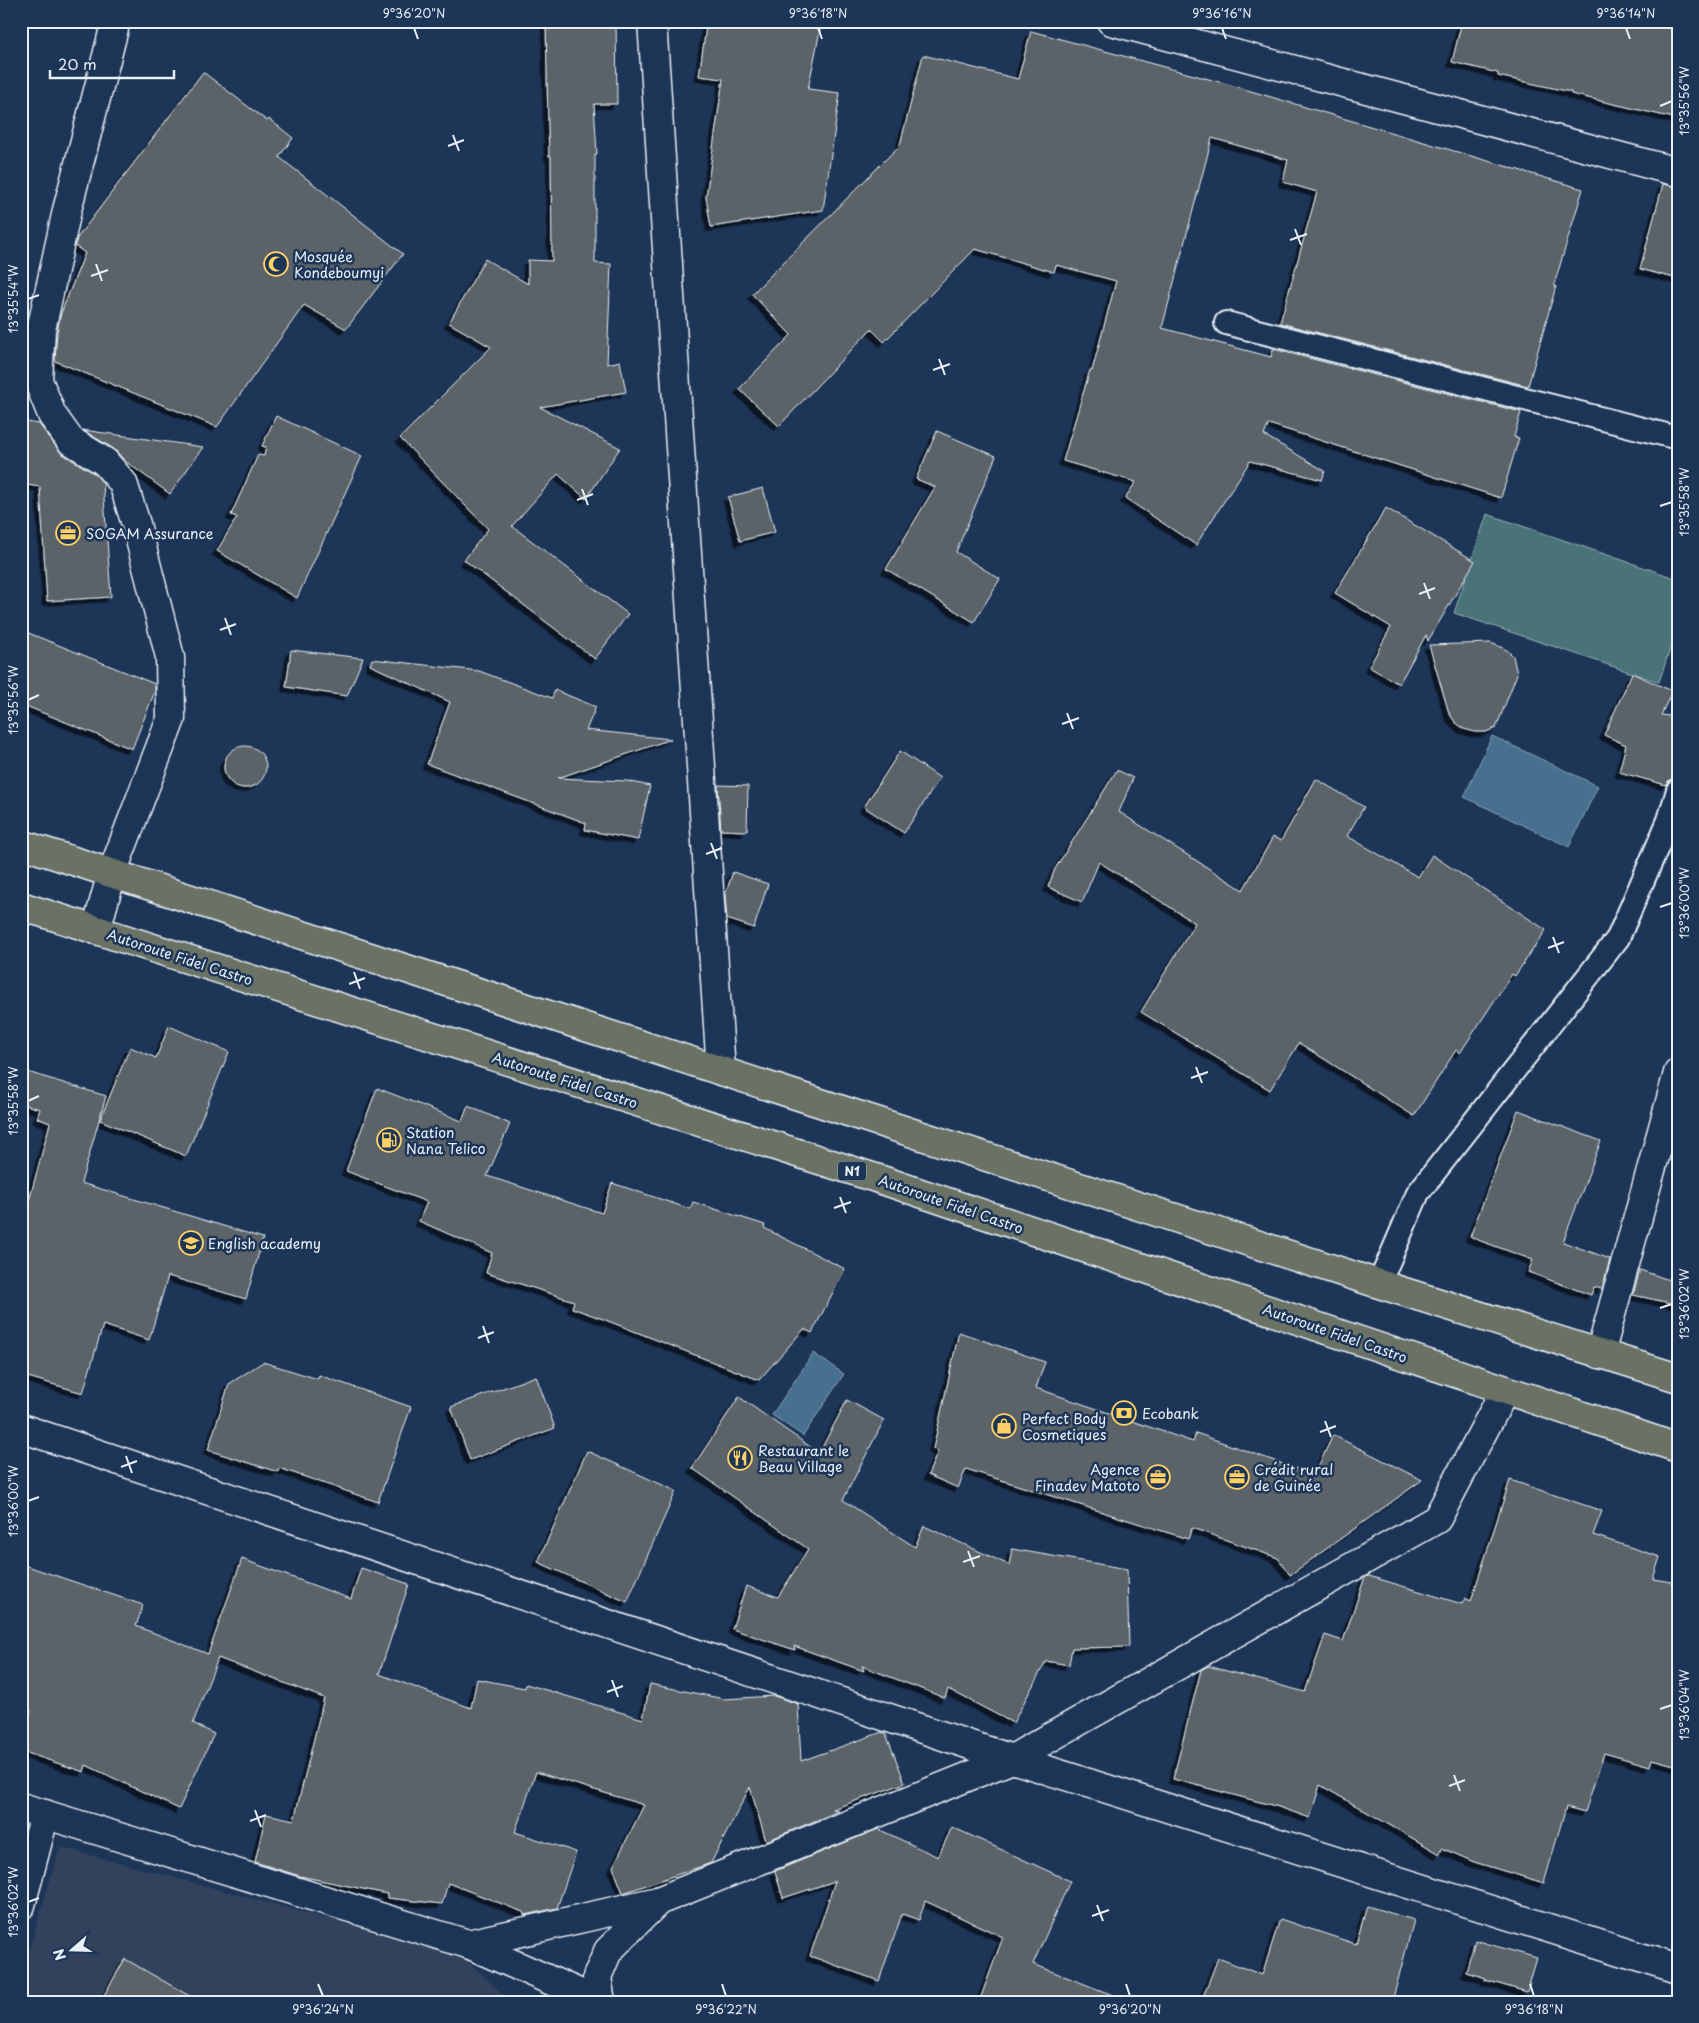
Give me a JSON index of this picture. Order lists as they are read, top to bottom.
{
  "streets": {
    "highway": ["Autoroute Fidel Castro", "N1"]
  },
  "places": {
    "mosque": ["Mosquée Kondeboumyi"],
    "office": ["SOGAM Assurance", "Agence Finadev Matoto", "Crédit rural de Guinée"],
    "fuel station": ["Station Nana Telico"],
    "school or university": ["English academy"],
    "bank": ["Ecobank"],
    "shop": ["Perfect Body Cosmetiques"],
    "restaurant": ["Restaurant le Beau Village"]
  },
  "scale_bar": "20 m",
  "north": "left",
  "coordinates": [
    "9°36'20\"N",
    "9°36'18\"N",
    "9°36'16\"N",
    "9°36'14\"N",
    "13°35'56\"W",
    "13°35'54\"W",
    "13°35'58\"W",
    "13°36'00\"W",
    "13°36'02\"W",
    "13°36'04\"W",
    "9°36'24\"N",
    "9°36'22\"N"
  ]
}
